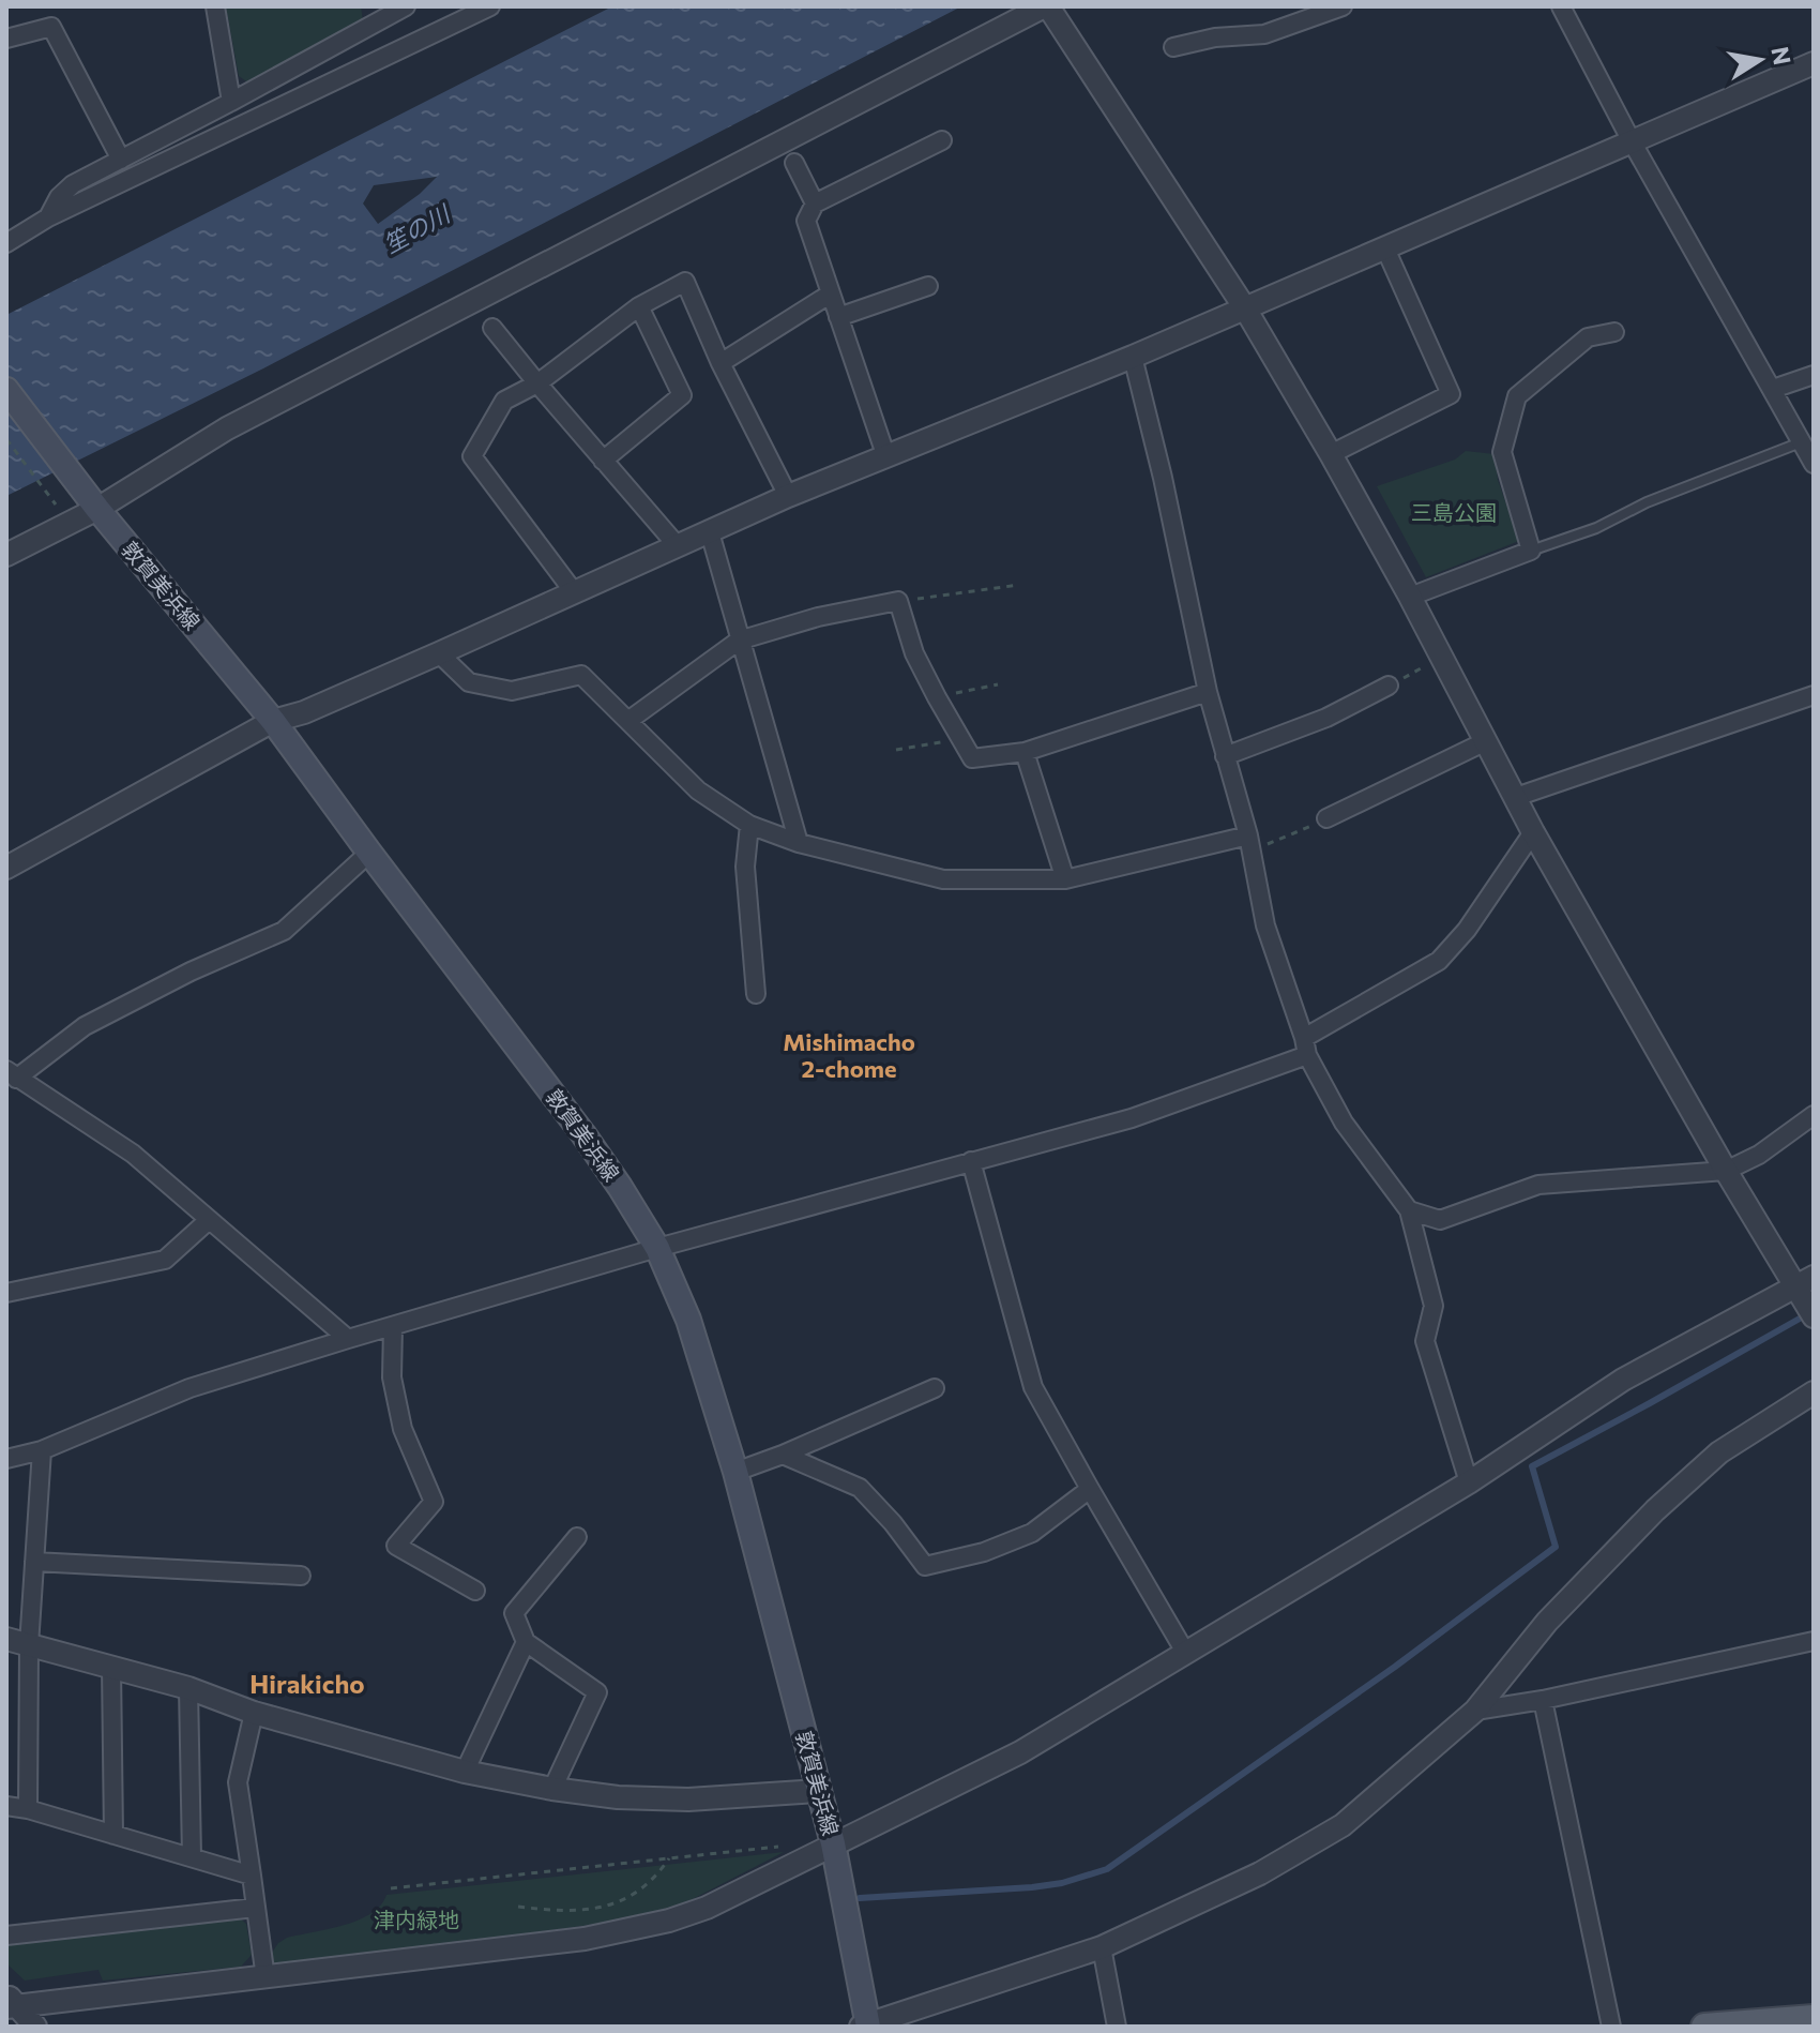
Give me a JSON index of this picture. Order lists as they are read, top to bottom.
{
  "streets": {
    "main road": ["敦賀美浜線"]
  },
  "districts": ["Mishimacho 2-chome", "Hirakicho"],
  "water": ["笙の川"],
  "parks": ["三島公園", "津内緑地"],
  "north": "right"
}
